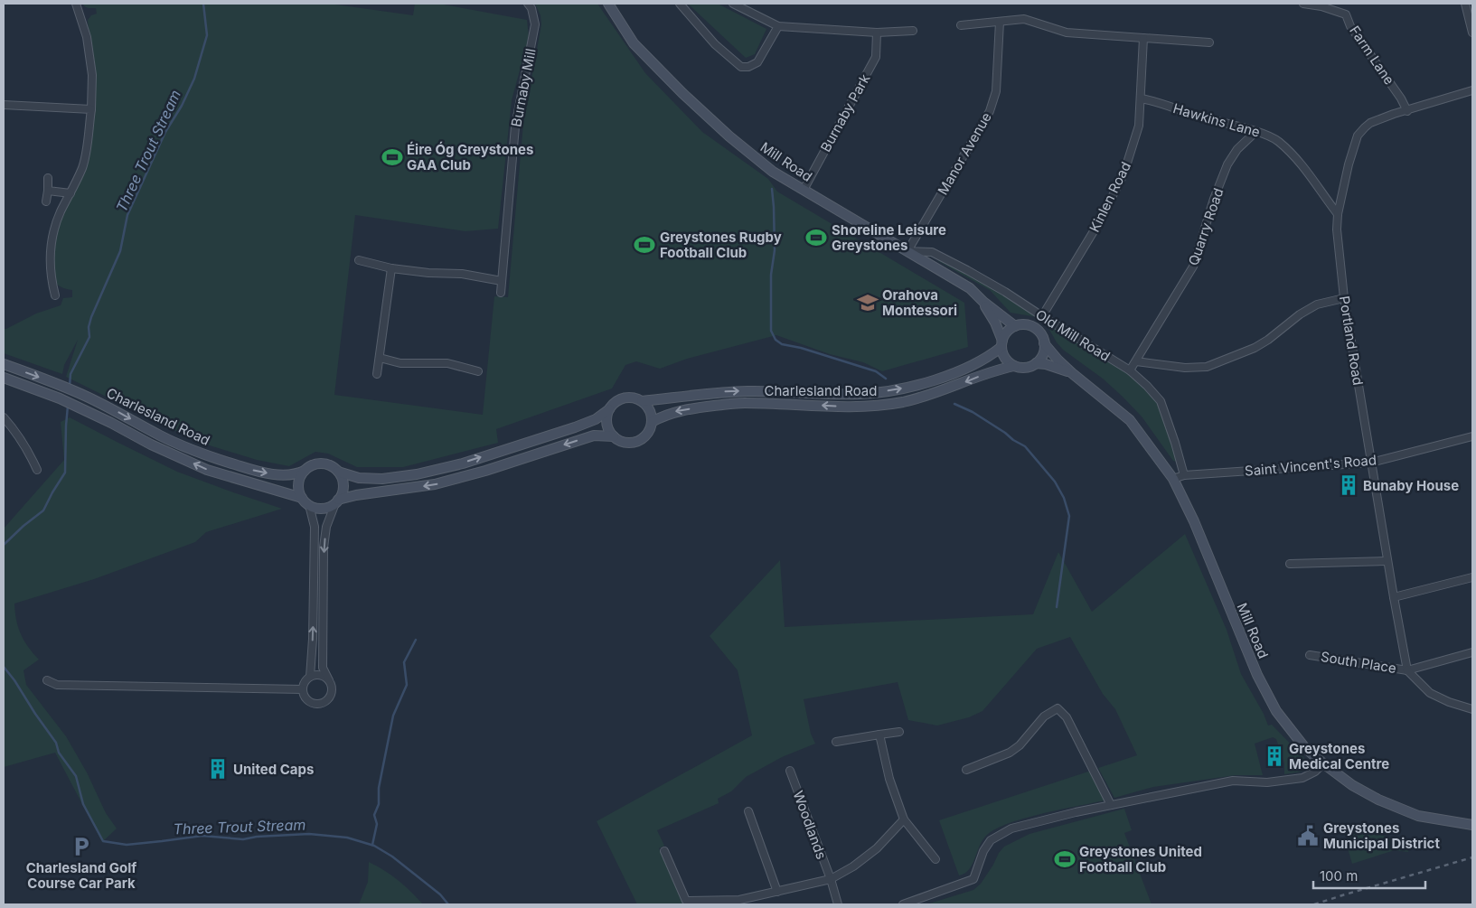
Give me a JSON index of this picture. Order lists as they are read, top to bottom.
{
  "streets": {
    "main road": ["Mill Road", "Charlesland Road"],
    "street": [
      "Farm Lane",
      "Burnaby Mill",
      "Burnaby Park",
      "Hawkins Lane",
      "Manor Avenue",
      "Kinlen Road",
      "Quarry Road",
      "Old Mill Road",
      "Portland Road",
      "Saint Vincent's Road",
      "South Place",
      "Woodlands"
    ]
  },
  "crossings": [
    ["Farm Lane", "Portland Road"],
    ["Burnaby Park", "Mill Road"],
    ["Hawkins Lane", "Kinlen Road"],
    ["Hawkins Lane", "Quarry Road"],
    ["Hawkins Lane", "Portland Road"],
    ["Manor Avenue", "Mill Road"],
    ["Manor Avenue", "Old Mill Road"],
    ["Mill Road", "Old Mill Road"],
    ["Mill Road", "Charlesland Road"],
    ["Mill Road", "Saint Vincent's Road"],
    ["Kinlen Road", "Old Mill Road"],
    ["Quarry Road", "Old Mill Road"],
    ["Old Mill Road", "Saint Vincent's Road"],
    ["Portland Road", "Saint Vincent's Road"],
    ["Portland Road", "South Place"]
  ],
  "water": ["Three Trout Stream"],
  "places": {
    "sports": [
      "Éire Óg Greystones GAA Club",
      "Shoreline Leisure Greystones",
      "Greystones Rugby Football Club",
      "Greystones United Football Club"
    ],
    "school or university": ["Orahova Montessori"],
    "building": ["Bunaby House", "Greystones Medical Centre", "United Caps"],
    "public building": ["Greystones Municipal District"],
    "parking": ["Charlesland Golf Course Car Park"]
  },
  "scale_bar": "100 m"
}
